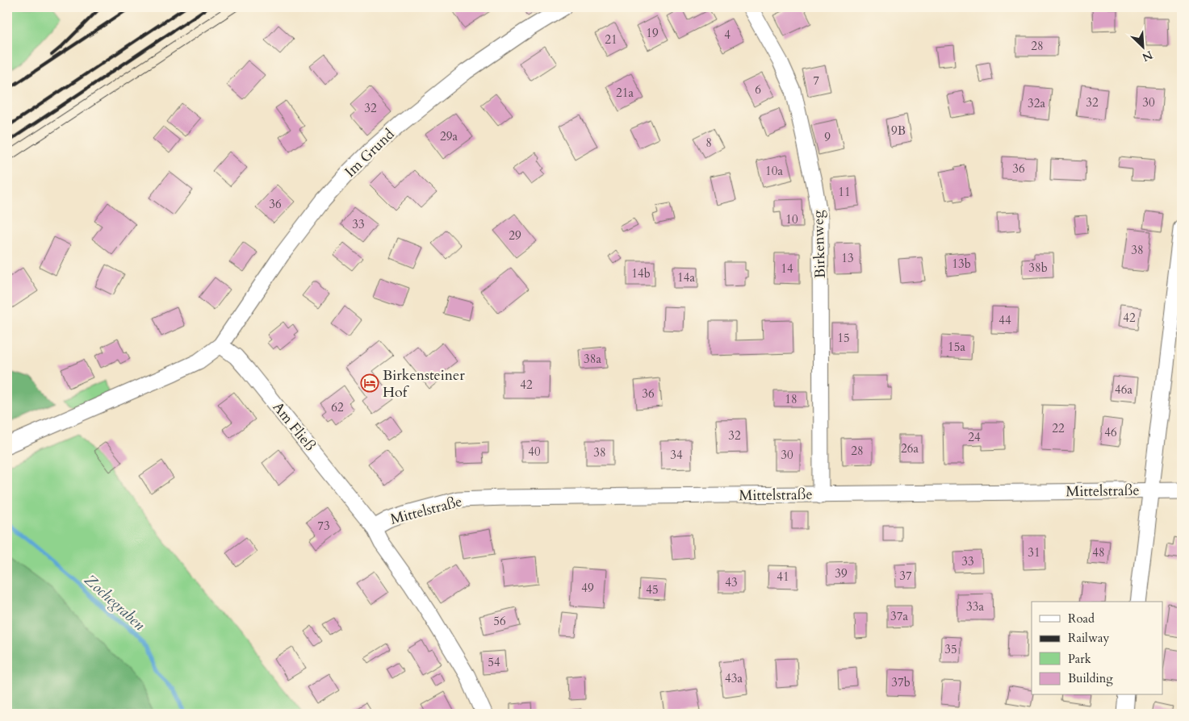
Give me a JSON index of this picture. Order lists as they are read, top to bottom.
{
  "streets": {
    "street": [
      "Im Grund",
      "Birkenweg",
      "Am Fließ",
      "Mittelstraße"
    ]
  },
  "crossings": [
    ["Im Grund", "Am Fließ"],
    ["Birkenweg", "Mittelstraße"],
    ["Am Fließ", "Mittelstraße"]
  ],
  "water": ["Zochegraben"],
  "places": {
    "hotel": ["Birkensteiner Hof"]
  },
  "house_numbers": [
    "19",
    "4",
    "21",
    "28",
    "7",
    "6",
    "21a",
    "32",
    "30",
    "32a",
    "32",
    "9B",
    "29a",
    "9",
    "8",
    "36",
    "10a",
    "11",
    "36",
    "10",
    "33",
    "29",
    "38",
    "13",
    "13b",
    "38b",
    "14",
    "14b",
    "14a",
    "42",
    "44",
    "15",
    "15a",
    "38a",
    "42",
    "46a",
    "36",
    "18",
    "62",
    "22",
    "46",
    "32",
    "24",
    "26a",
    "28",
    "40",
    "38",
    "34",
    "30",
    "73",
    "31",
    "48",
    "33",
    "39",
    "37",
    "41",
    "43",
    "49",
    "45",
    "33a",
    "37a",
    "56",
    "35",
    "54",
    "43a",
    "37b"
  ],
  "legend": [
    "Road",
    "Railway",
    "Park",
    "Building"
  ],
  "north": "bottom right"
}
